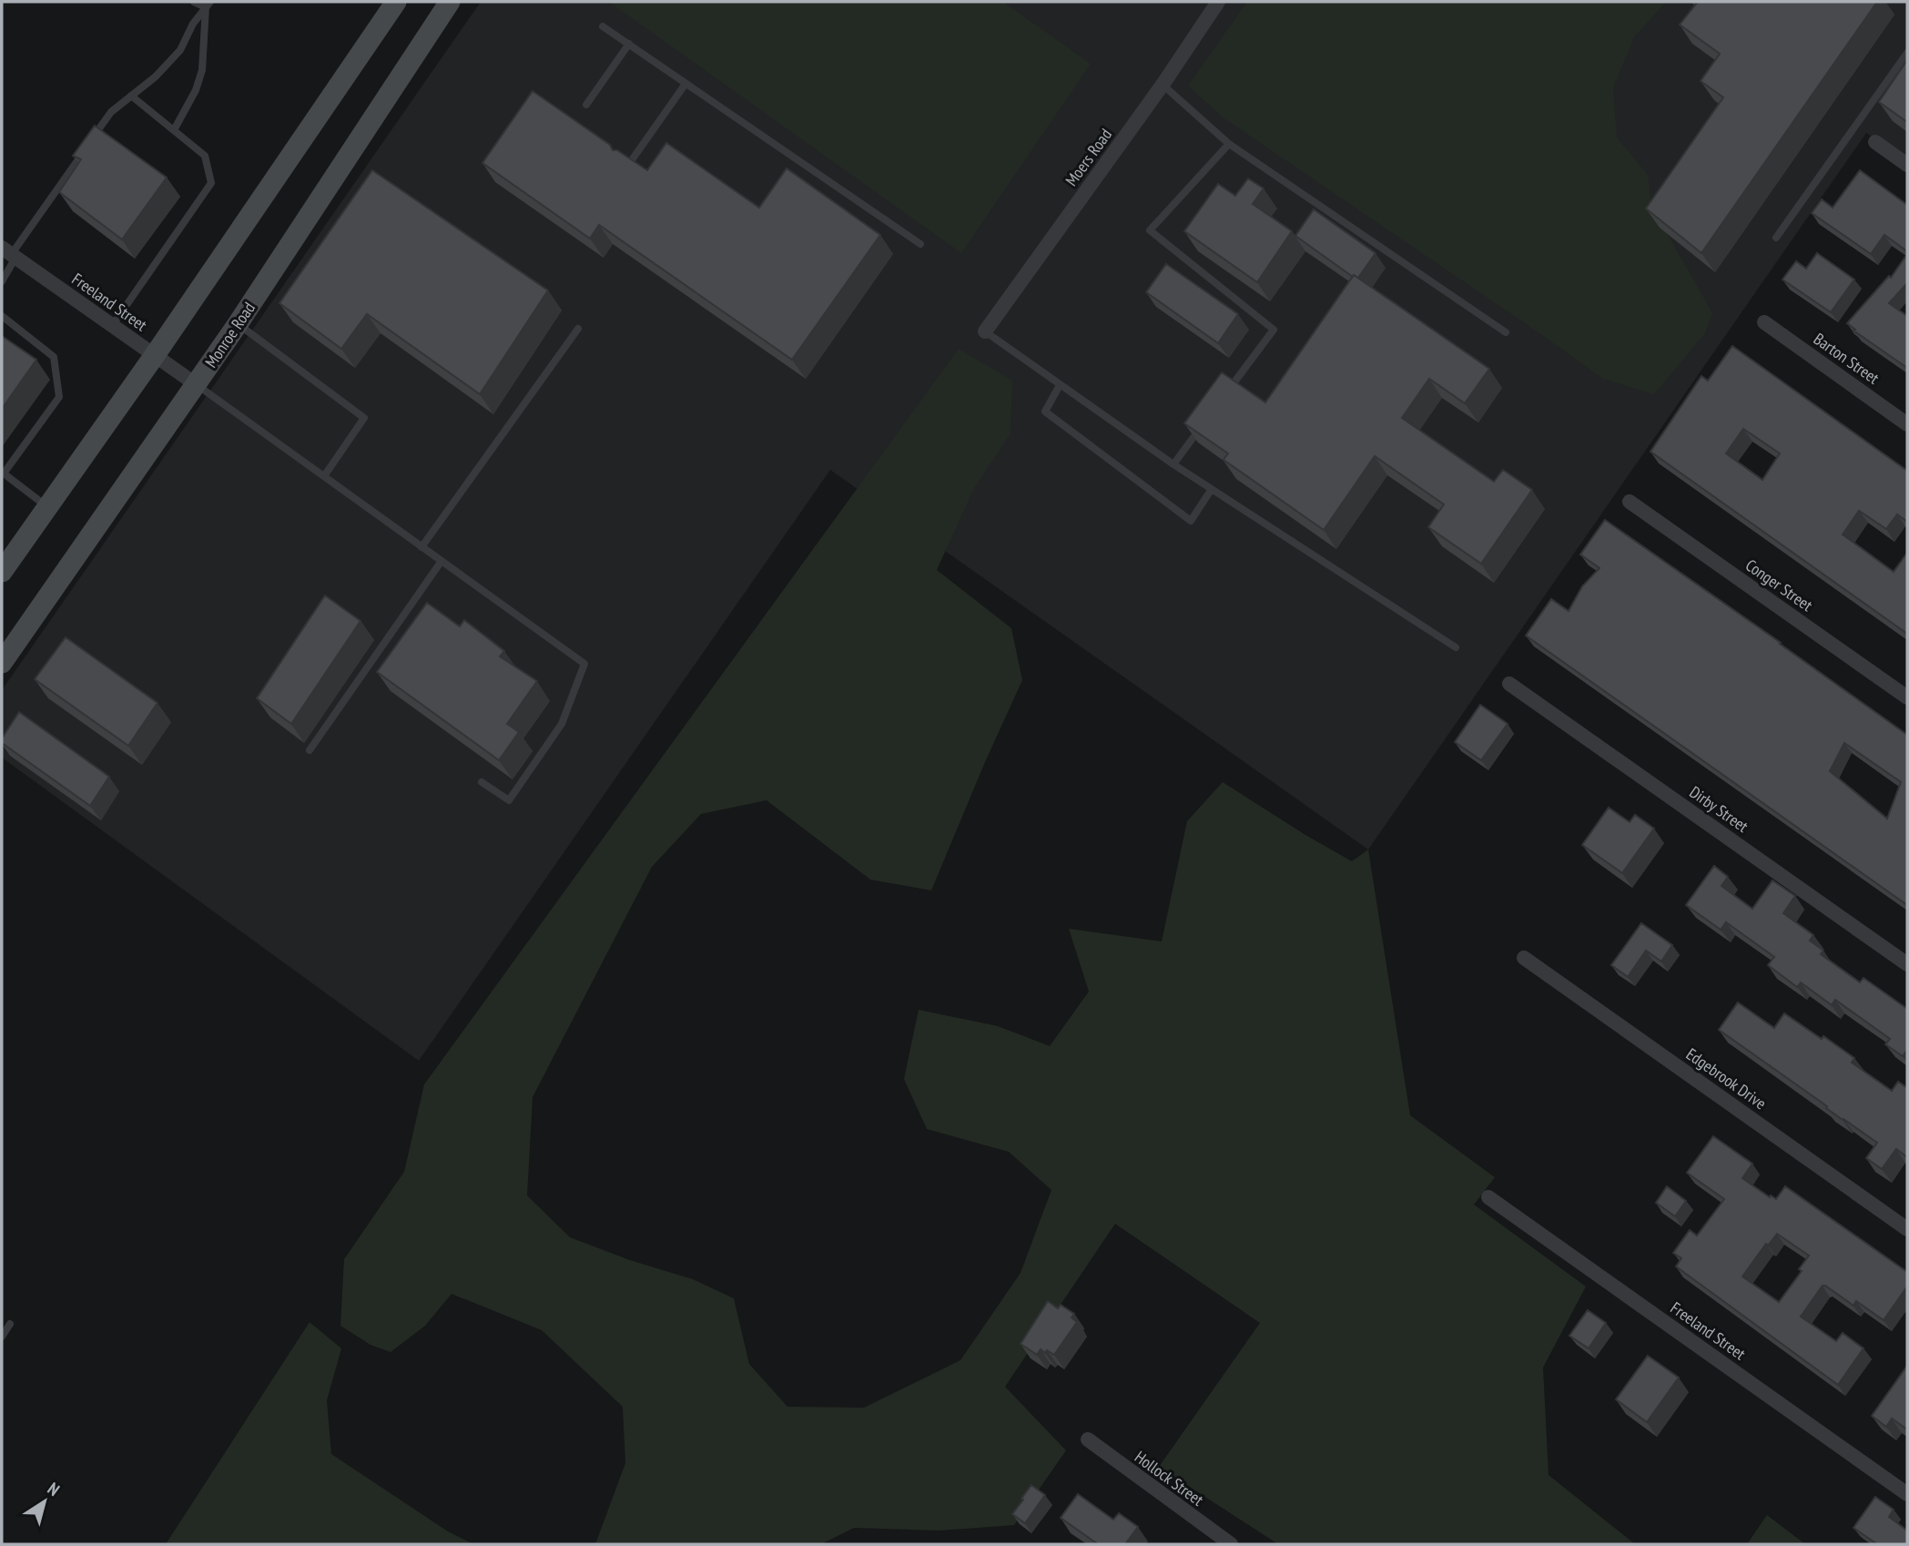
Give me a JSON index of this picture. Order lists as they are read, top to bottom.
{
  "streets": {
    "main road": ["Monroe Road"],
    "street": [
      "Moers Road",
      "Freeland Street",
      "Barton Street",
      "Conger Street",
      "Dirby Street",
      "Edgebrook Drive",
      "Hollock Street"
    ]
  },
  "crossings": [
    ["Freeland Street", "Monroe Road"]
  ],
  "north": "top right"
}
